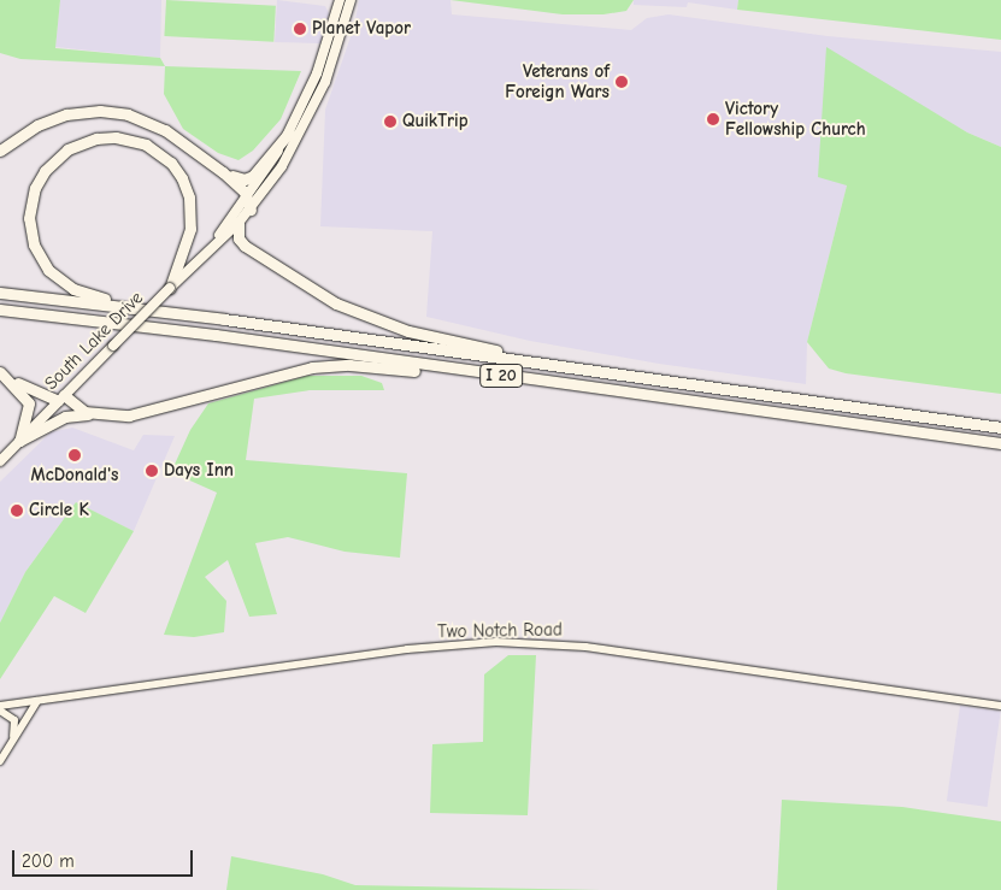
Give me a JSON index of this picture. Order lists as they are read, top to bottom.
{
  "streets": {
    "highway": ["I 20"],
    "main road": ["South Lake Drive"],
    "street": ["Two Notch Road"]
  },
  "places": [
    "Planet Vapor",
    "Veterans of Foreign Wars",
    "Victory Fellowship Church",
    "QuikTrip",
    "McDonald's",
    "Days Inn",
    "Circle K"
  ],
  "scale_bar": "200 m"
}
